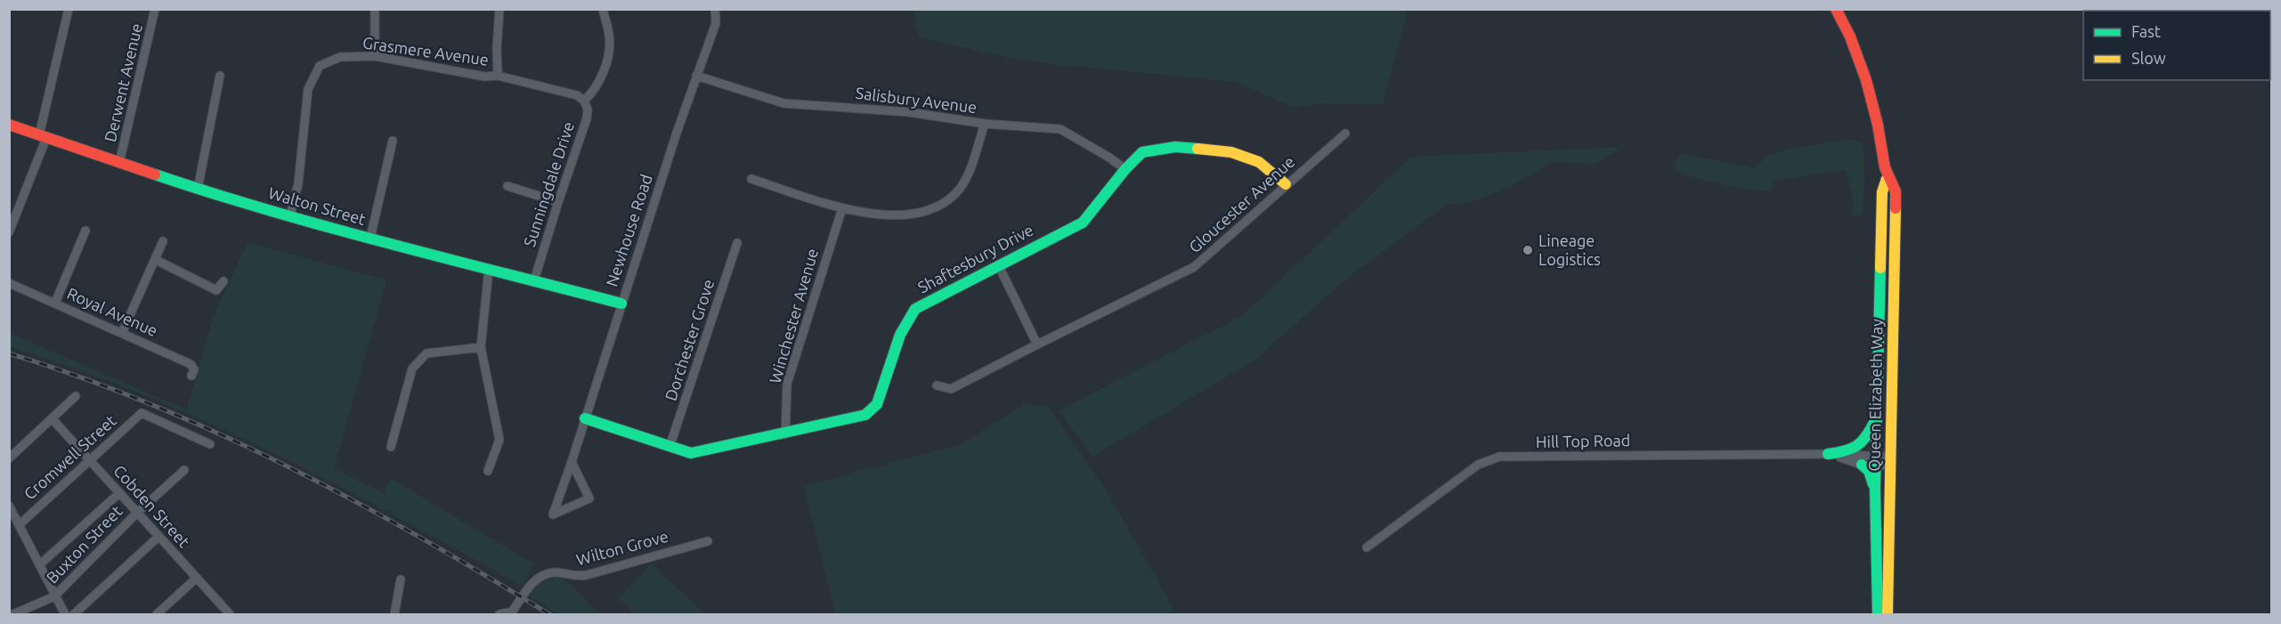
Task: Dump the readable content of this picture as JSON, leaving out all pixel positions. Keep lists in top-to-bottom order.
{
  "streets": {
    "street": [
      "Grasmere Avenue",
      "Derwent Avenue",
      "Salisbury Avenue",
      "Sunningdale Drive",
      "Gloucester Avenue",
      "Walton Street",
      "Newhouse Road",
      "Shaftesbury Drive",
      "Royal Avenue",
      "Winchester Avenue",
      "Dorchester Grove",
      "Queen Elizabeth Way",
      "Hill Top Road",
      "Cromwell Street",
      "Cobden Street",
      "Buxton Street",
      "Wilton Grove"
    ]
  },
  "crossings": [
    ["Grasmere Avenue", "Sunningdale Drive"],
    ["Grasmere Avenue", "Walton Street"],
    ["Derwent Avenue", "Walton Street"],
    ["Salisbury Avenue", "Newhouse Road"],
    ["Salisbury Avenue", "Shaftesbury Drive"],
    ["Sunningdale Drive", "Walton Street"],
    ["Gloucester Avenue", "Shaftesbury Drive"],
    ["Walton Street", "Newhouse Road"],
    ["Newhouse Road", "Shaftesbury Drive"],
    ["Shaftesbury Drive", "Winchester Avenue"],
    ["Shaftesbury Drive", "Dorchester Grove"],
    ["Queen Elizabeth Way", "Hill Top Road"],
    ["Cromwell Street", "Cobden Street"],
    ["Cobden Street", "Buxton Street"]
  ],
  "places": ["Lineage Logistics"],
  "legend": ["Fast", "Slow"]
}
